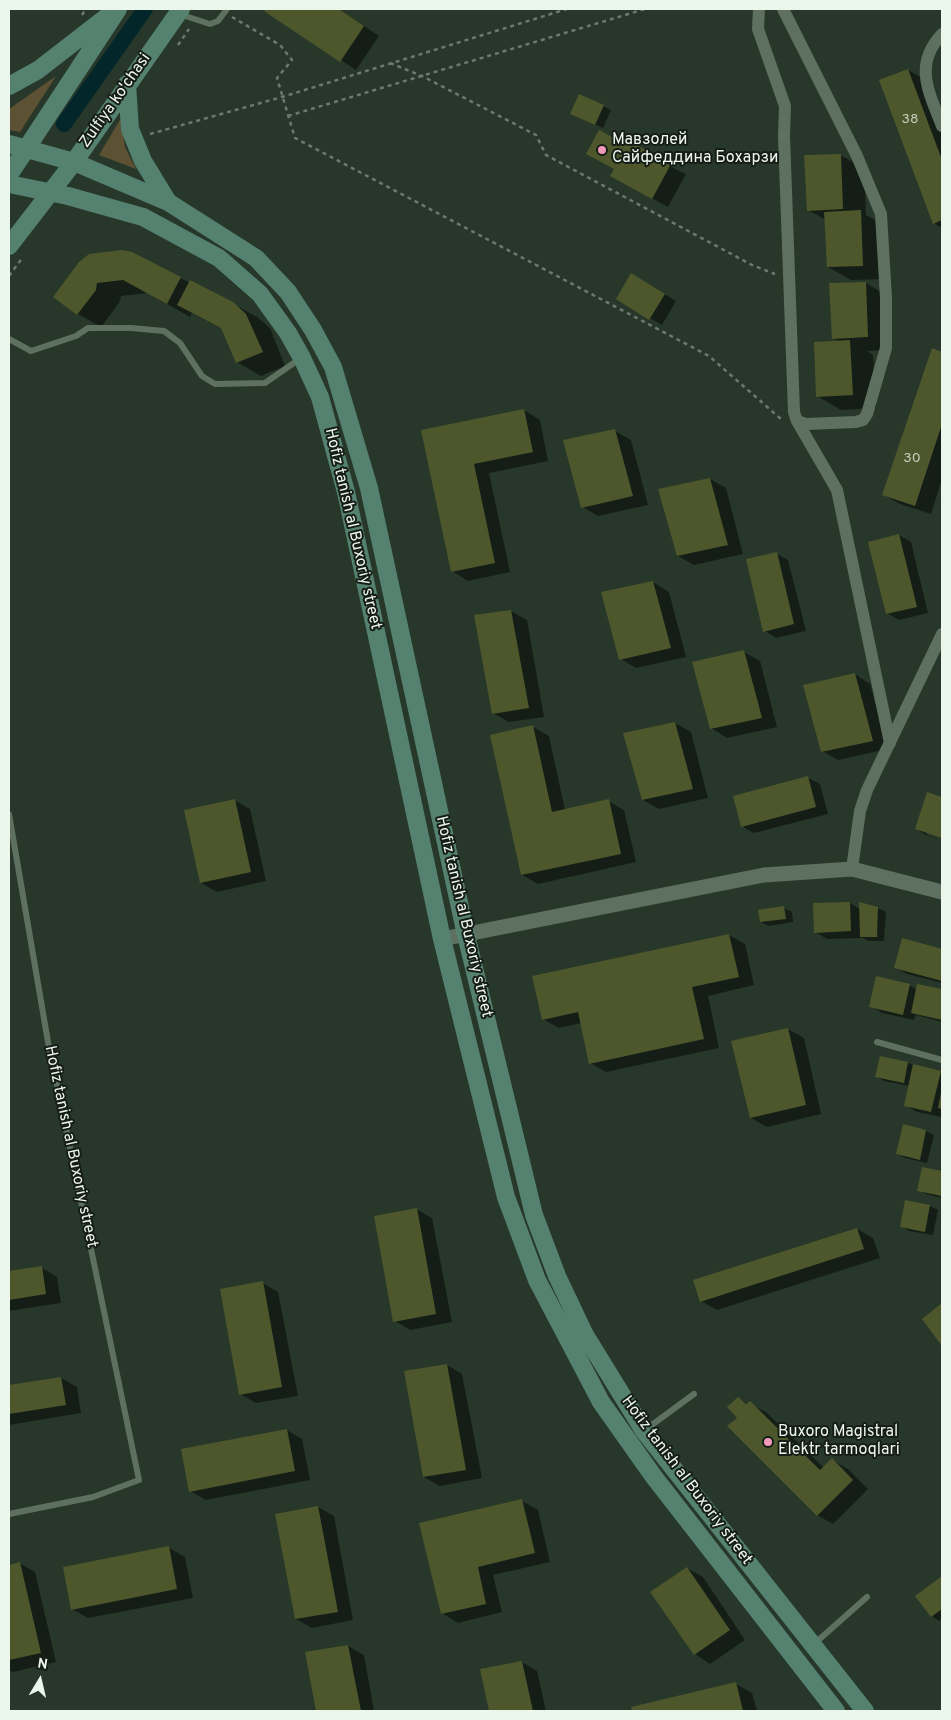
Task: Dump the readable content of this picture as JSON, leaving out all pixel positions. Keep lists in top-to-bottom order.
{
  "streets": {
    "main road": ["Zulfiya ko'chasi", "Hofiz tanish al Buxoriy street"]
  },
  "crossings": [
    ["Zulfiya ko'chasi", "Hofiz tanish al Buxoriy street"]
  ],
  "places": ["Мавзолей Сайфеддина Бохарзи", "Buxoro Magistral Elektr tarmoqlari"],
  "house_numbers": ["38", "30"],
  "north": "top"
}
